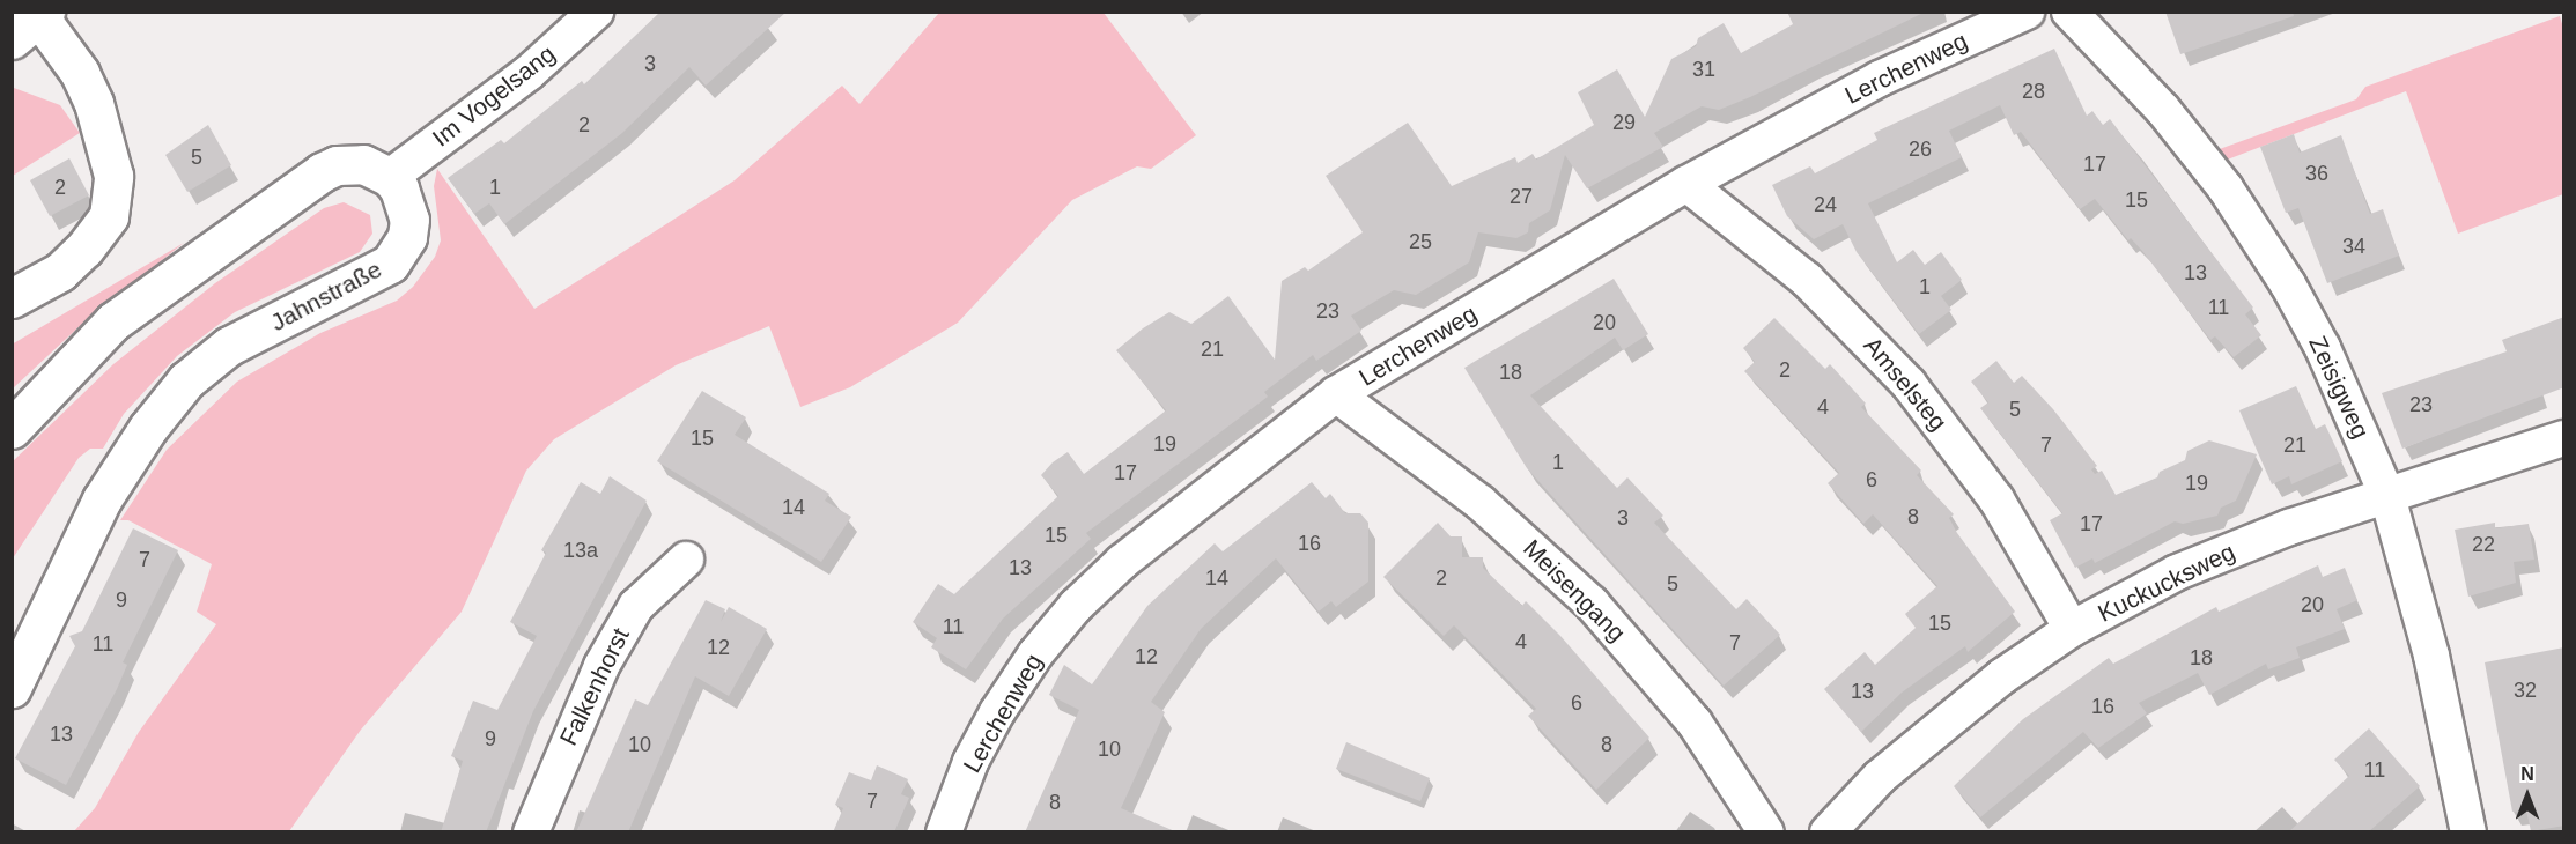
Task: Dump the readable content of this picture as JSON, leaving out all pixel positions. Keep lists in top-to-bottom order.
{
  "streets": {
    "street": [
      "Lerchenweg",
      "Im Vogelsang",
      "Jahnstraße",
      "Amselsteg",
      "Zeisigweg",
      "Kuckucksweg",
      "Meisengang",
      "Falkenhorst"
    ]
  },
  "crossings": [
    ["Lerchenweg", "Amselsteg"],
    ["Lerchenweg", "Meisengang"],
    ["Im Vogelsang", "Jahnstraße"],
    ["Amselsteg", "Kuckucksweg"],
    ["Zeisigweg", "Kuckucksweg"]
  ],
  "house_numbers": [
    "3",
    "31",
    "28",
    "29",
    "2",
    "26",
    "5",
    "17",
    "36",
    "2",
    "1",
    "27",
    "15",
    "24",
    "25",
    "34",
    "13",
    "1",
    "11",
    "23",
    "20",
    "21",
    "2",
    "18",
    "23",
    "4",
    "5",
    "15",
    "19",
    "7",
    "21",
    "1",
    "17",
    "6",
    "19",
    "14",
    "8",
    "3",
    "17",
    "15",
    "16",
    "22",
    "13a",
    "7",
    "13",
    "14",
    "2",
    "5",
    "9",
    "20",
    "15",
    "11",
    "4",
    "7",
    "11",
    "12",
    "12",
    "18",
    "32",
    "13",
    "6",
    "16",
    "13",
    "9",
    "10",
    "8",
    "10",
    "11",
    "7",
    "8"
  ],
  "north": "top"
}
